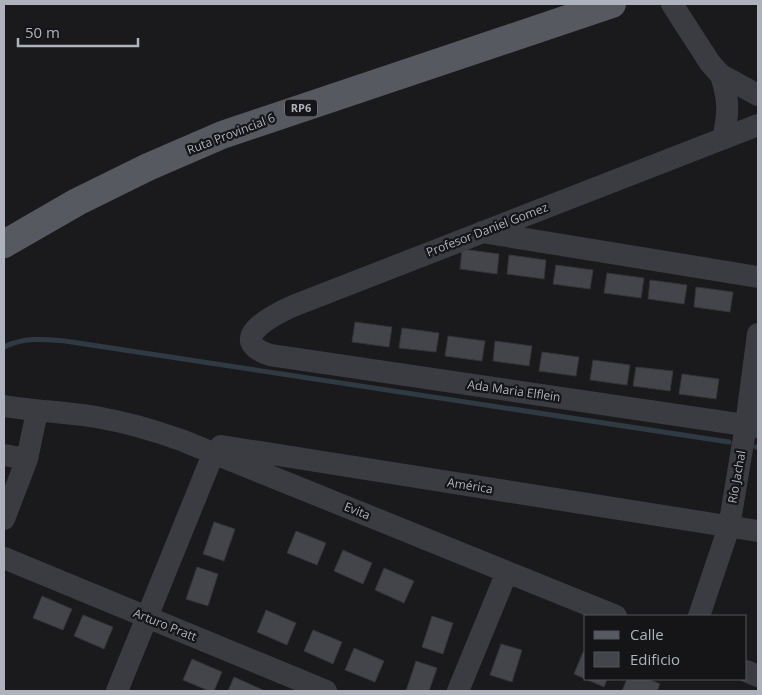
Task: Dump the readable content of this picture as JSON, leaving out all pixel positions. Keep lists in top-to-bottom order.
{
  "streets": {
    "main road": ["RP6", "Ruta Provincial 6"],
    "street": [
      "Profesor Daniel Gomez",
      "Ada Maria Elflein",
      "Río Jachal",
      "América",
      "Evita",
      "Arturo Pratt"
    ]
  },
  "crossings": [
    ["Profesor Daniel Gomez", "Ada Maria Elflein"],
    ["Ada Maria Elflein", "Río Jachal"],
    ["Río Jachal", "América"],
    ["América", "Evita"]
  ],
  "legend": ["Calle", "Edificio"],
  "scale_bar": "50 m"
}
